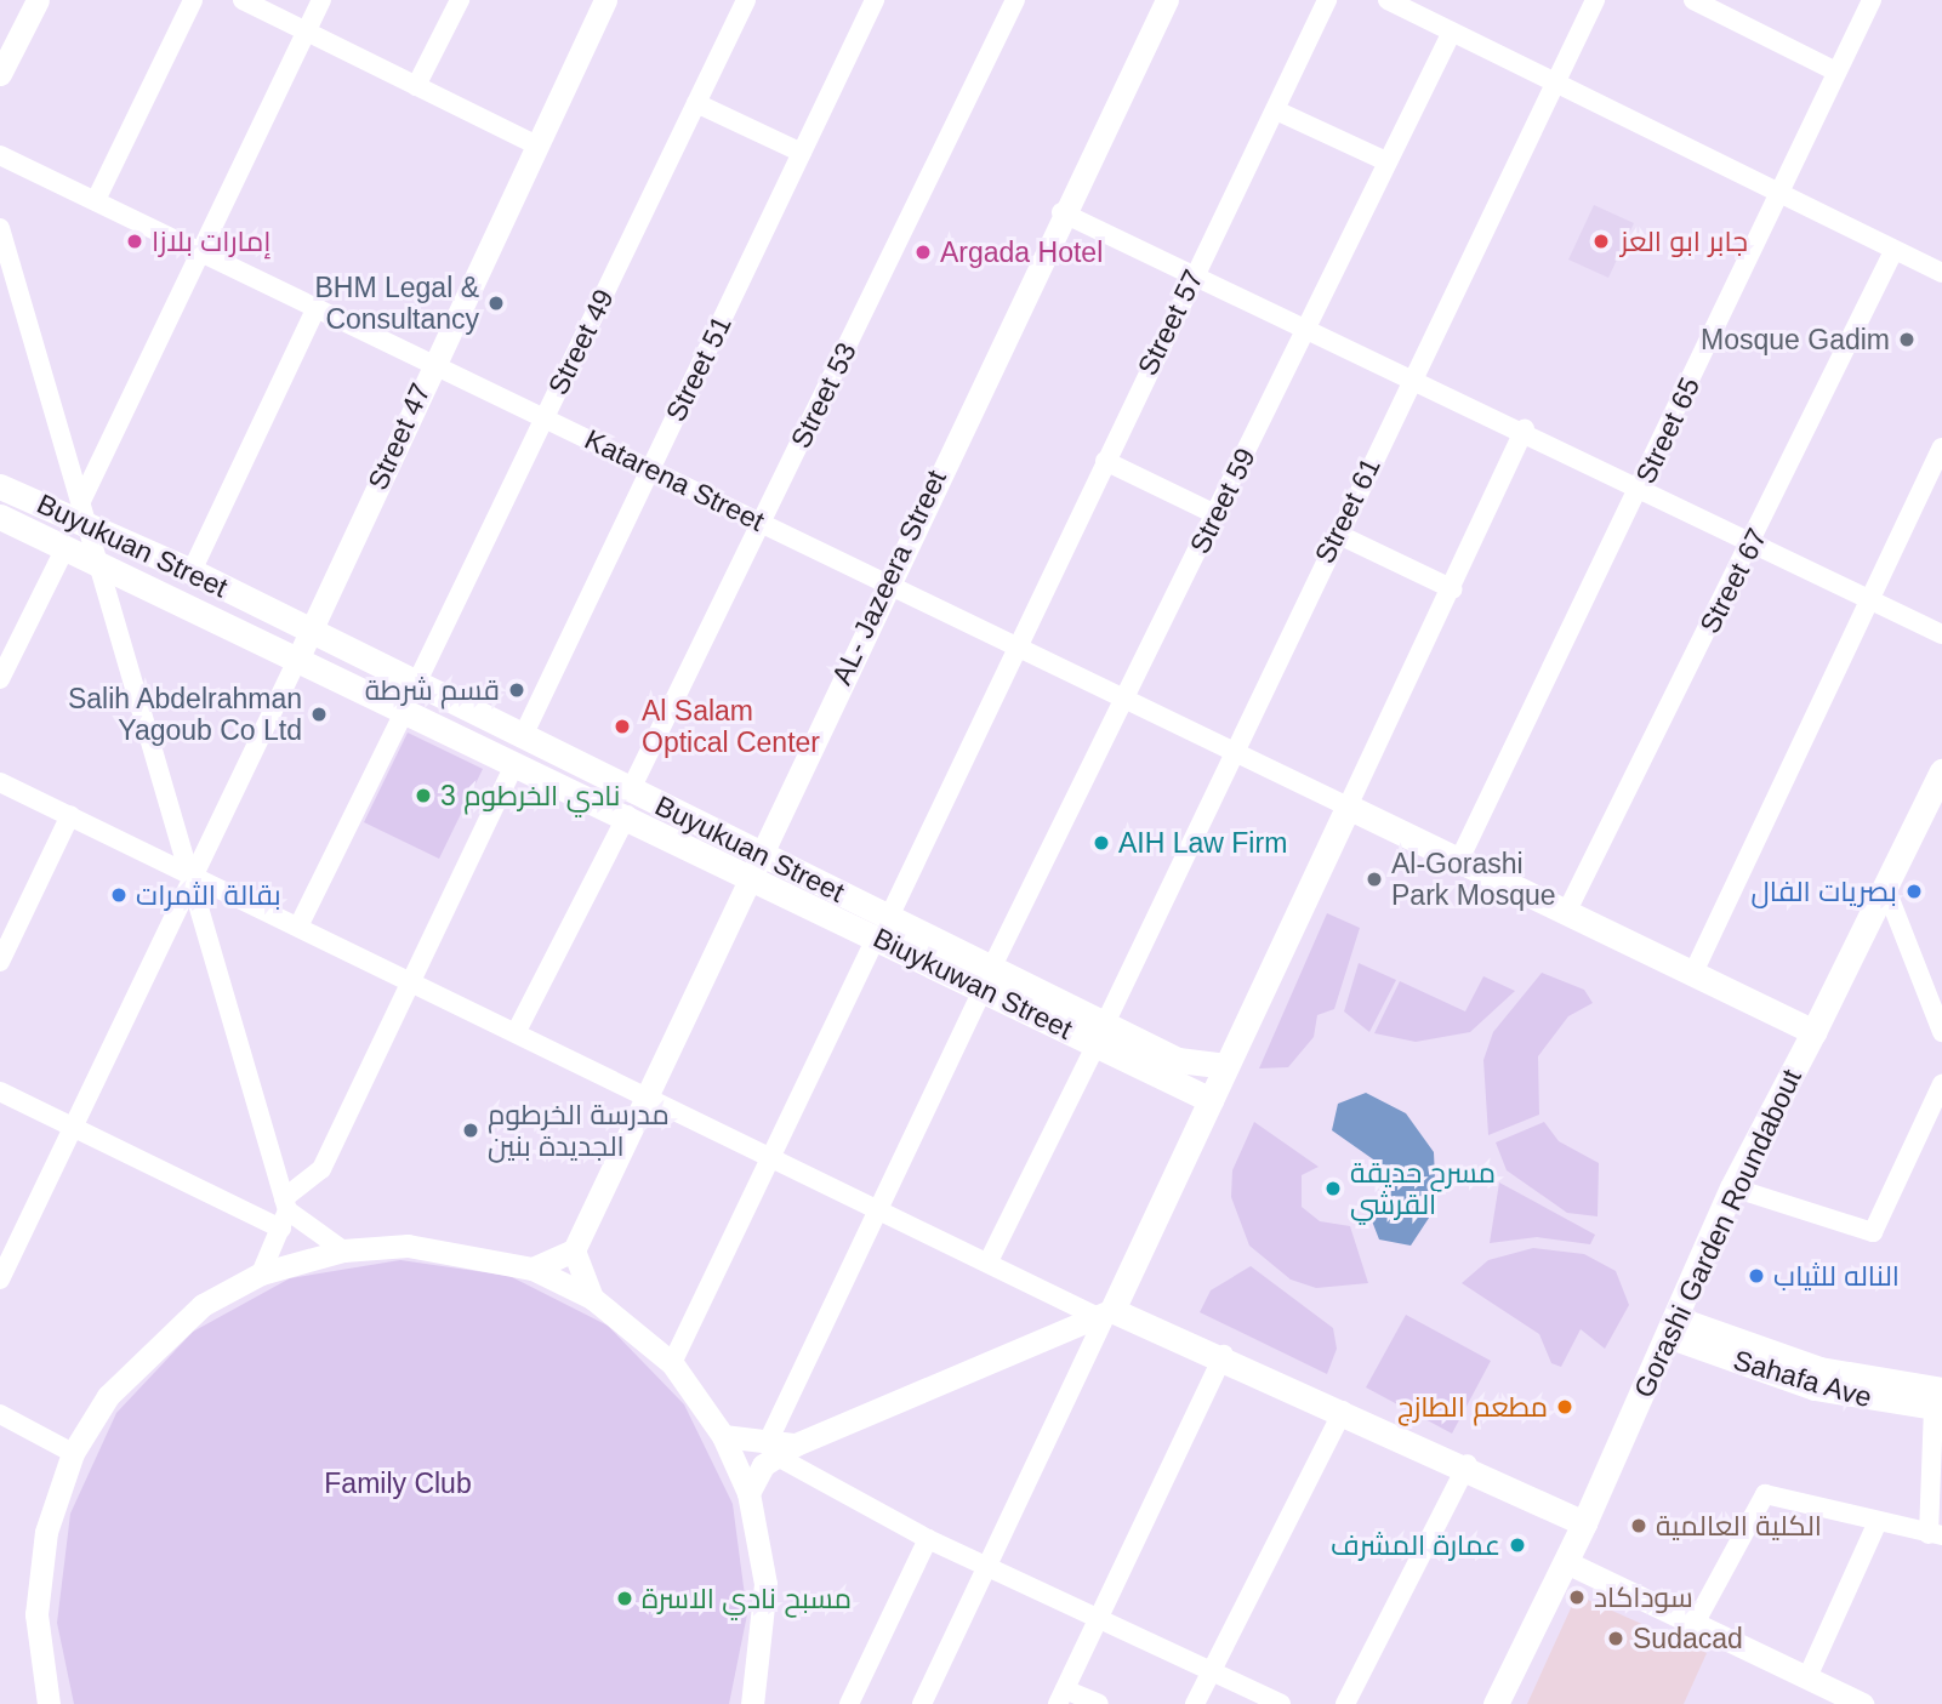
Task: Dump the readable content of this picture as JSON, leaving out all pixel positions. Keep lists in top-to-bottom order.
{
  "streets": {
    "main road": [
      "Buyukuan Street",
      "Biuykuwan Street",
      "Gorashi Garden Roundabout",
      "Sahafa Ave"
    ],
    "street": [
      "Street 57",
      "Street 49",
      "Street 51",
      "Street 53",
      "Street 65",
      "Street 47",
      "Katarena Street",
      "Street 59",
      "Street 61",
      "AL- Jazeera Street",
      "Street 67"
    ]
  },
  "crossings": [
    ["Street 57", "Katarena Street"],
    ["Street 57", "Buyukuan Street"],
    ["Street 57", "Biuykuwan Street"],
    ["Street 49", "Katarena Street"],
    ["Street 49", "Buyukuan Street"],
    ["Street 49", "Biuykuwan Street"],
    ["Street 51", "Katarena Street"],
    ["Street 51", "Buyukuan Street"],
    ["Street 53", "Katarena Street"],
    ["Street 53", "Buyukuan Street"],
    ["Street 47", "Katarena Street"],
    ["Street 47", "Buyukuan Street"],
    ["Street 47", "Biuykuwan Street"],
    ["Katarena Street", "Street 59"],
    ["Katarena Street", "Street 61"],
    ["Katarena Street", "AL- Jazeera Street"],
    ["Street 59", "Buyukuan Street"],
    ["Street 61", "Buyukuan Street"],
    ["Street 61", "Biuykuwan Street"],
    ["Buyukuan Street", "AL- Jazeera Street"],
    ["Buyukuan Street", "Biuykuwan Street"],
    ["AL- Jazeera Street", "Biuykuwan Street"],
    ["Gorashi Garden Roundabout", "Sahafa Ave"]
  ],
  "parks": ["Family Club"],
  "places": [
    "إمارات بلازا",
    "جابر ابو العز",
    "Argada Hotel",
    "BHM Legal & Consultancy",
    "Mosque Gadim",
    "قسم شرطة",
    "Salih Abdelrahman Yagoub Co Ltd",
    "Al Salam Optical Center",
    "نادي الخرطوم 3",
    "AIH Law Firm",
    "Al-Gorashi Park Mosque",
    "بصريات الفال",
    "بقالة الثمرات",
    "مدرسة الخرطوم الجديدة بنين",
    "مسرح حديقة القرشي",
    "الناله للثياب",
    "مطعم الطازج",
    "الكلية العالمية",
    "عمارة المشرف",
    "سوداكاد",
    "مسبح نادي الاسرة",
    "Sudacad"
  ]
}
